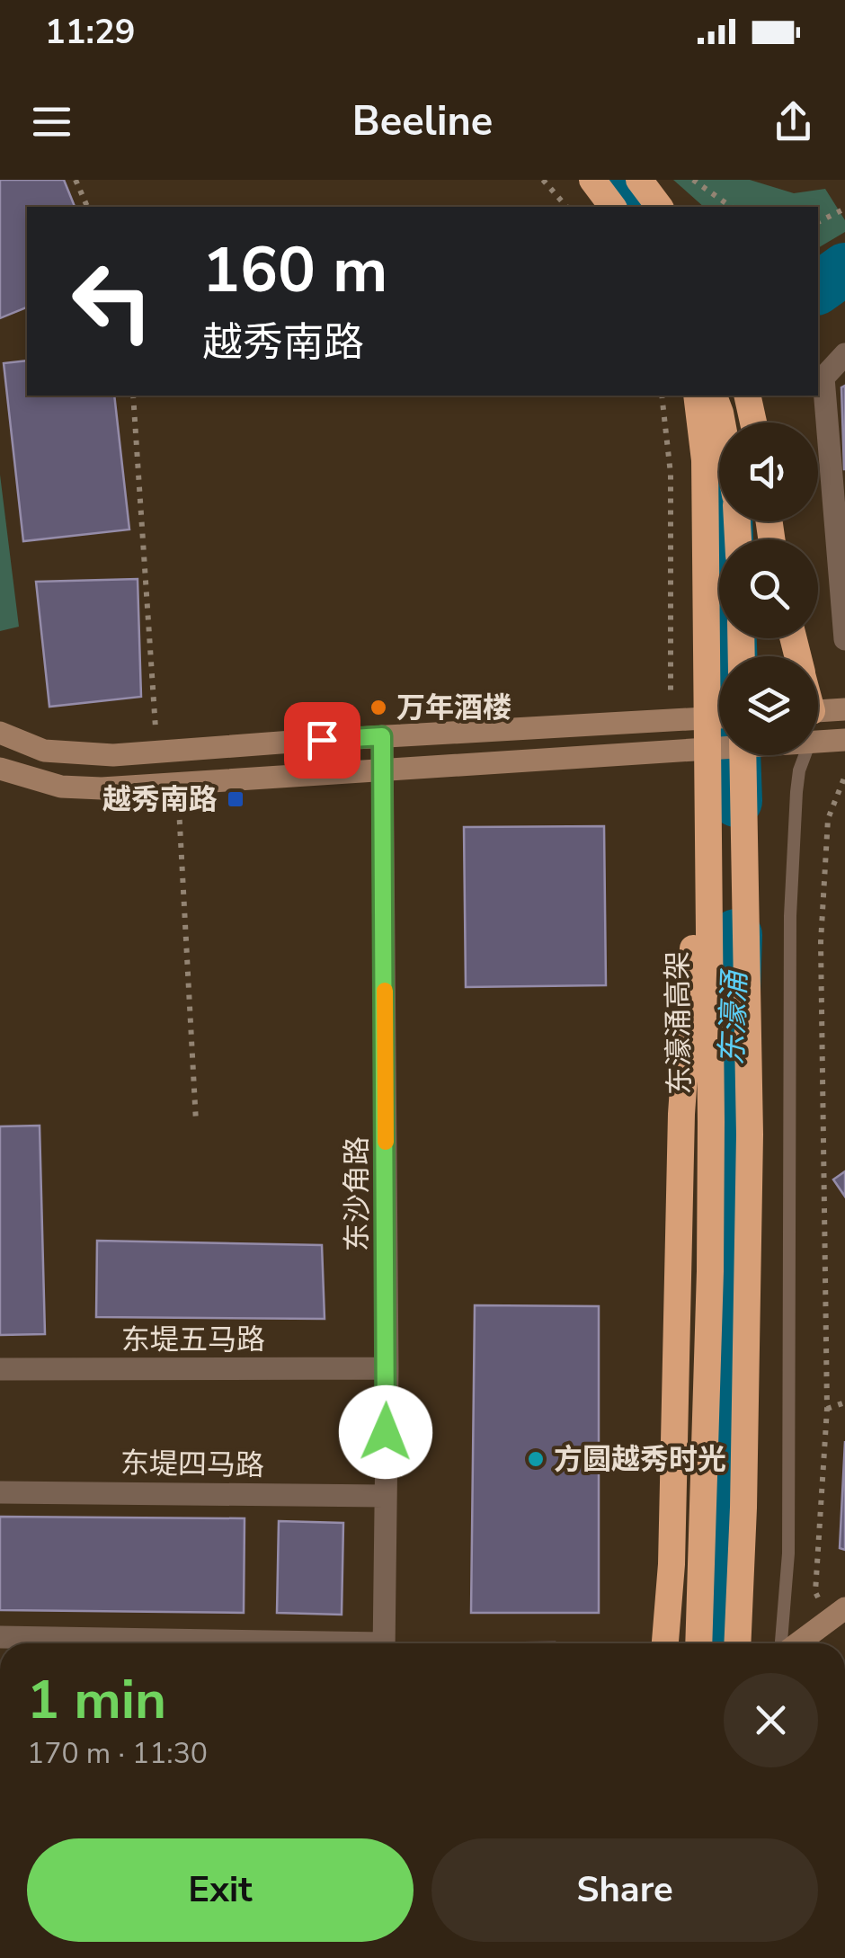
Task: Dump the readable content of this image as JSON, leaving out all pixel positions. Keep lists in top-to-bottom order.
{
  "streets": {
    "highway": ["东濠涌高架"],
    "street": ["东沙角路", "东堤五马路", "东堤四马路"]
  },
  "crossings": [
    ["东沙角路", "东堤五马路"],
    ["东沙角路", "东堤四马路"]
  ],
  "water": ["东濠涌"],
  "places": {
    "other": ["万年酒楼", "方圆越秀时光"],
    "transit": ["越秀南路"]
  },
  "page": {
    "status": "11:29",
    "header": "Beeline",
    "turn": ["160 m", "越秀南路"],
    "heading": ["1 min", "170 m · 11:30"],
    "buttons": ["Exit", "Share"]
  }
}
